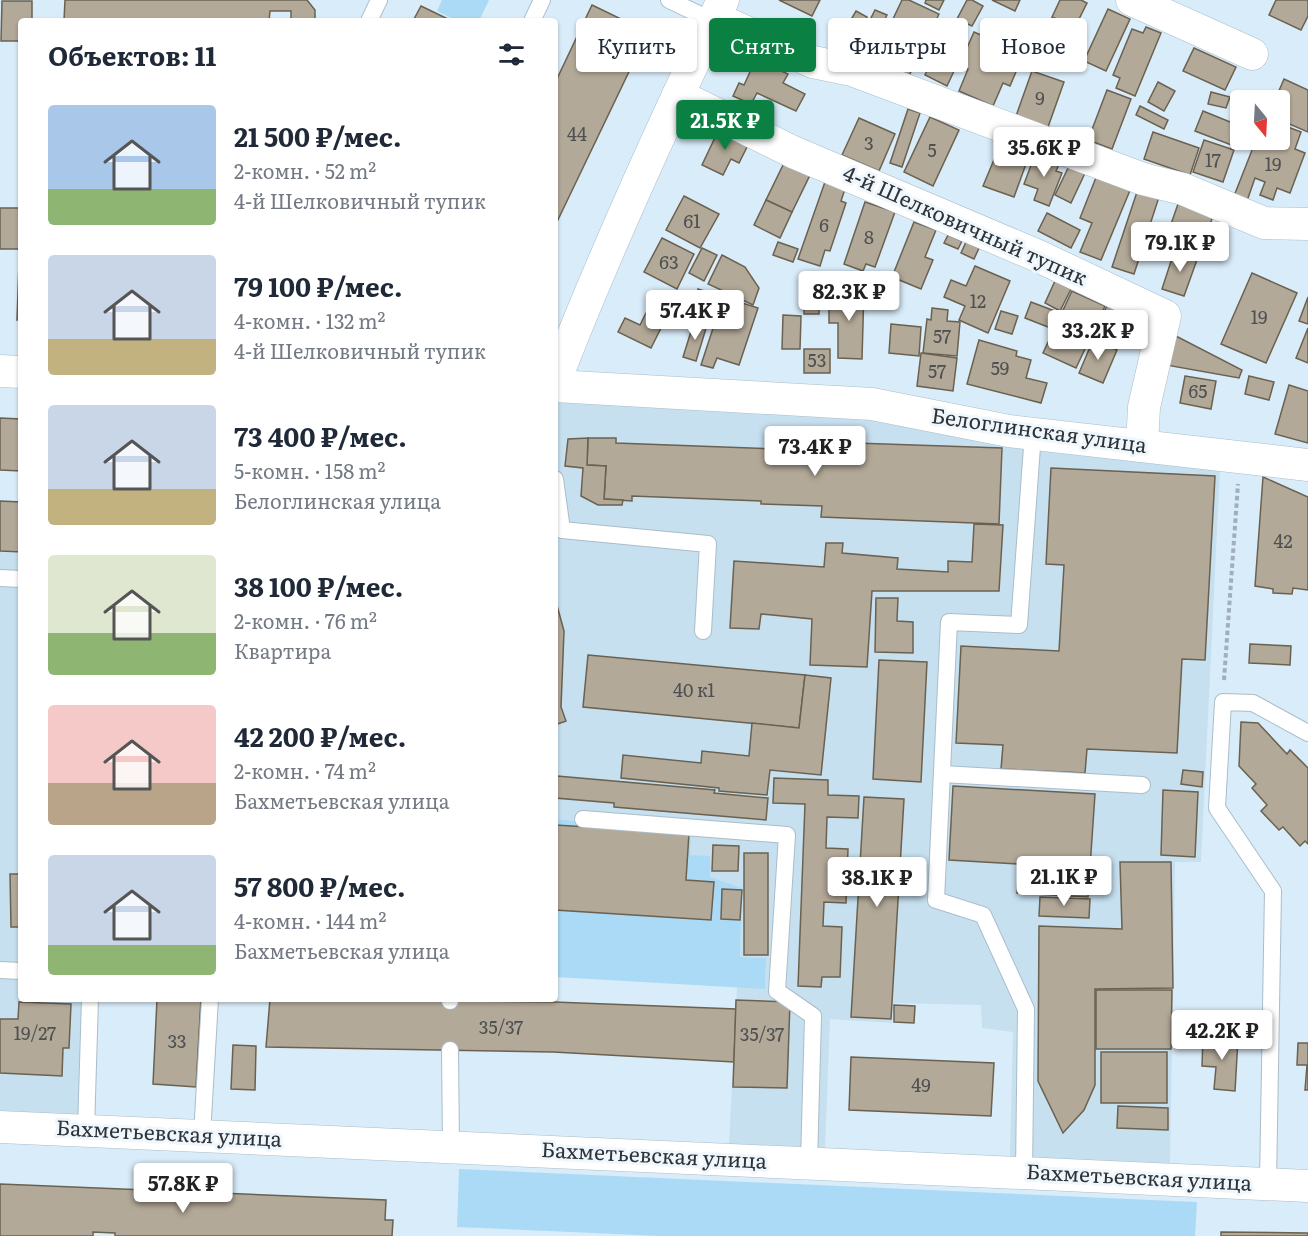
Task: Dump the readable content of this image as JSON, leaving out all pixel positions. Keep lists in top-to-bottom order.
{
  "streets": {
    "street": ["4-й Шелковичный тупик", "Белоглинская улица", "Бахметьевская улица"]
  },
  "crossings": [
    ["4-й Шелковичный тупик", "Белоглинская улица"]
  ],
  "house_numbers": [
    "9",
    "44",
    "3",
    "5",
    "17",
    "19",
    "61",
    "6",
    "8",
    "63",
    "12",
    "19",
    "57",
    "53",
    "59",
    "57",
    "65",
    "42",
    "40 к1",
    "35/37",
    "19/27",
    "35/37",
    "33",
    "49"
  ],
  "north": "bottom",
  "page": {
    "chip": [
      "Купить",
      "Снять",
      "Фильтры",
      "Новое"
    ],
    "heading": "Объектов: 11",
    "list": [
      {
        "name": "21 500 ₽/мес.",
        "note": "2-комн. · 52 m² · 4-й Шелковичный тупик"
      },
      {
        "name": "79 100 ₽/мес.",
        "note": "4-комн. · 132 m² · 4-й Шелковичный тупик"
      },
      {
        "name": "73 400 ₽/мес.",
        "note": "5-комн. · 158 m² · Белоглинская улица"
      },
      {
        "name": "38 100 ₽/мес.",
        "note": "2-комн. · 76 m² · Квартира"
      },
      {
        "name": "42 200 ₽/мес.",
        "note": "2-комн. · 74 m² · Бахметьевская улица"
      },
      {
        "name": "57 800 ₽/мес.",
        "note": "4-комн. · 144 m² · Бахметьевская улица"
      }
    ],
    "price": [
      "21.5K ₽",
      "35.6K ₽",
      "79.1K ₽",
      "82.3K ₽",
      "57.4K ₽",
      "33.2K ₽",
      "73.4K ₽",
      "21.1K ₽",
      "38.1K ₽",
      "42.2K ₽",
      "57.8K ₽"
    ]
  }
}
